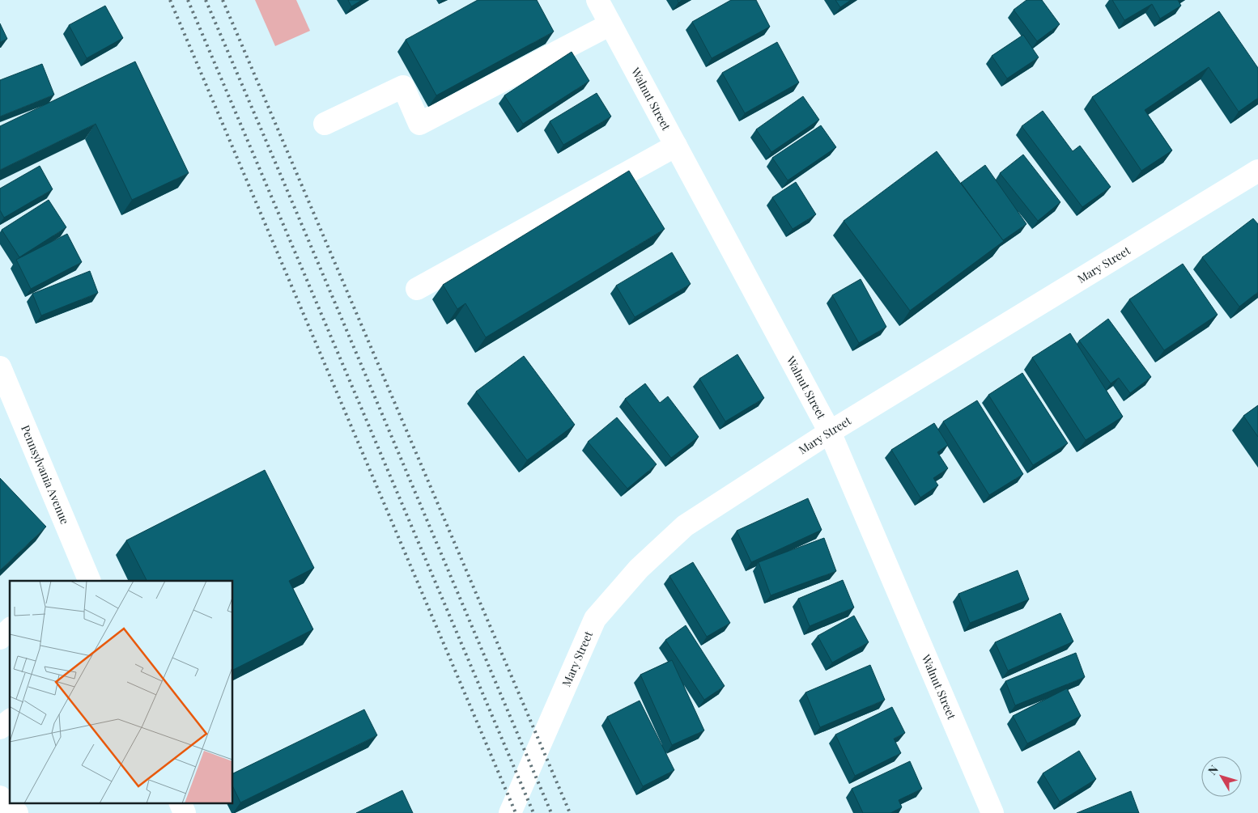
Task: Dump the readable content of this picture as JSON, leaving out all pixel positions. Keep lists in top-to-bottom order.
{
  "streets": {
    "street": ["Walnut Street", "Mary Street", "Pennsylvania Avenue"]
  },
  "crossings": [
    ["Walnut Street", "Mary Street"]
  ],
  "north": "top left"
}
